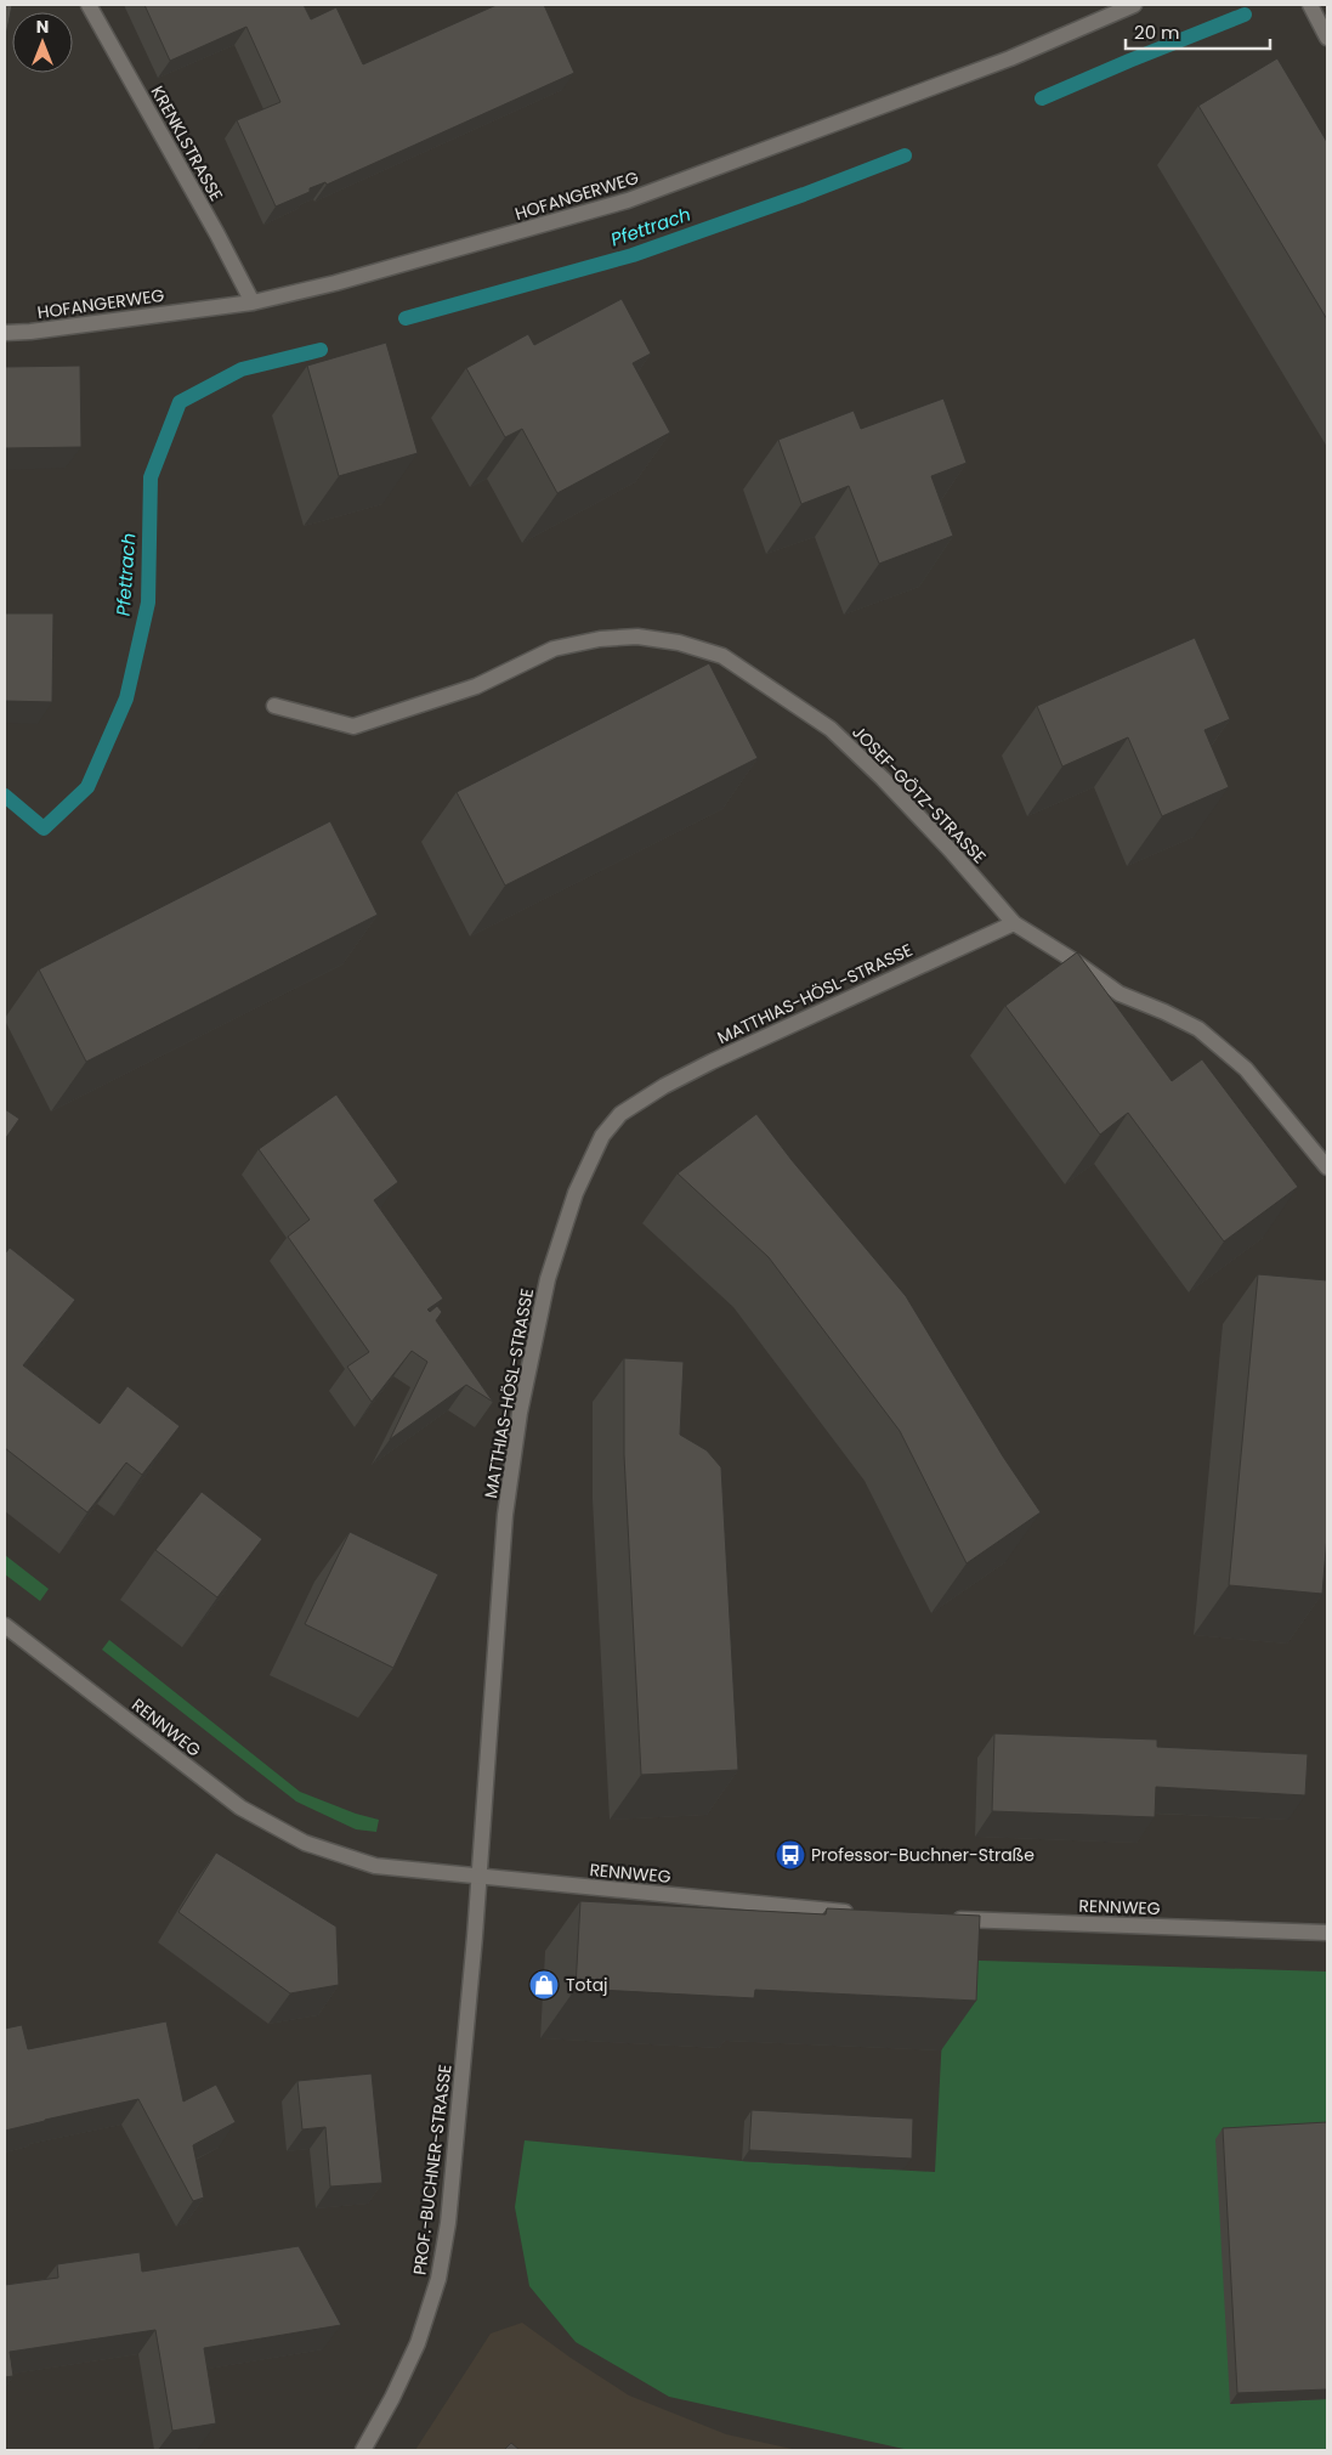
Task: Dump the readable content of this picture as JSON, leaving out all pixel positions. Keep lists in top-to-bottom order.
{
  "streets": {
    "street": [
      "KRENKLSTRASSE",
      "HOFANGERWEG",
      "JOSEF-GÖTZ-STRASSE",
      "MATTHIAS-HÖSL-STRASSE",
      "RENNWEG",
      "PROF.-BUCHNER-STRASSE"
    ]
  },
  "crossings": [
    ["KRENKLSTRASSE", "HOFANGERWEG"],
    ["JOSEF-GÖTZ-STRASSE", "MATTHIAS-HÖSL-STRASSE"],
    ["MATTHIAS-HÖSL-STRASSE", "RENNWEG"],
    ["MATTHIAS-HÖSL-STRASSE", "PROF.-BUCHNER-STRASSE"],
    ["RENNWEG", "PROF.-BUCHNER-STRASSE"]
  ],
  "water": ["Pfettrach"],
  "places": {
    "bus stop": ["Professor-Buchner-Straße"],
    "shop": ["Totaj"]
  },
  "scale_bar": "20 m",
  "north": "top"
}
